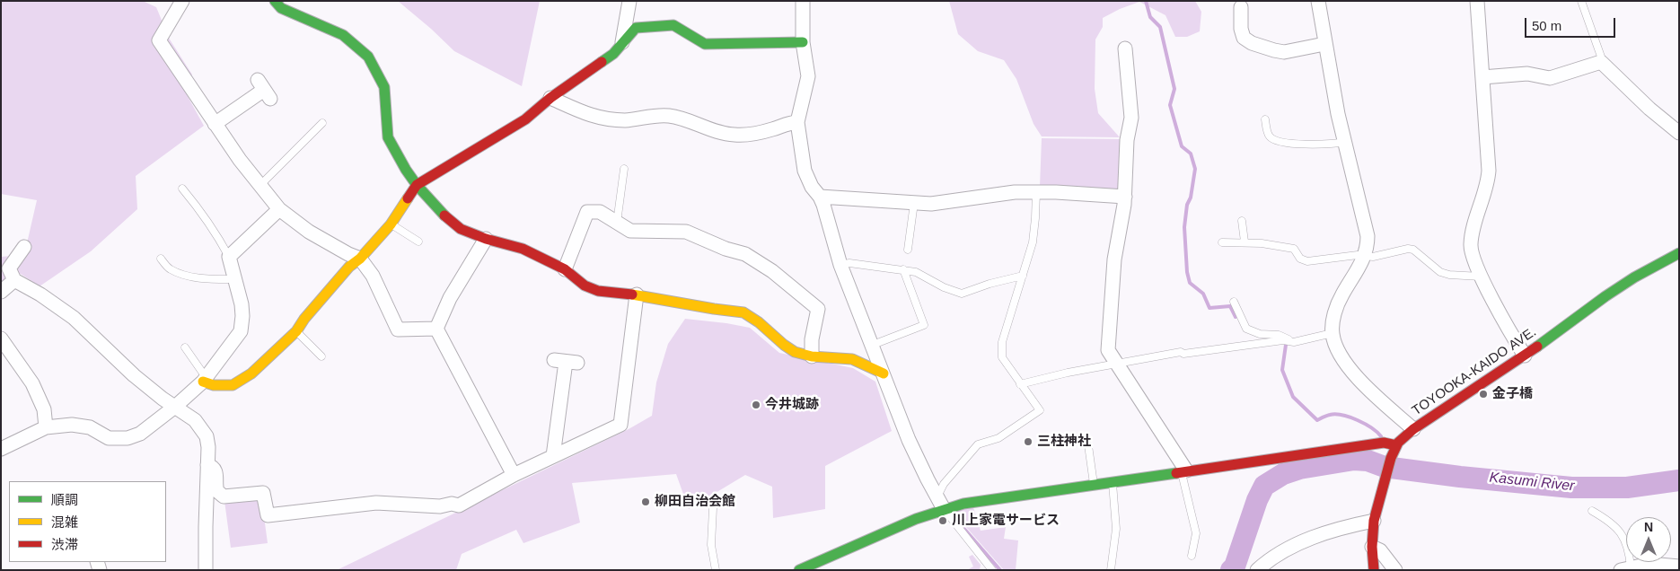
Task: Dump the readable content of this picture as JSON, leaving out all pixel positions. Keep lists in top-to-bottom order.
{
  "streets": {
    "street": ["TOYOOKA-KAIDO AVE."]
  },
  "water": ["Kasumi River"],
  "places": [
    "金子橋",
    "今井城跡",
    "三柱神社",
    "柳田自治会館",
    "川上家電サービス"
  ],
  "legend": ["順調", "混雑", "渋滞"],
  "scale_bar": "50 m",
  "north": "top"
}
